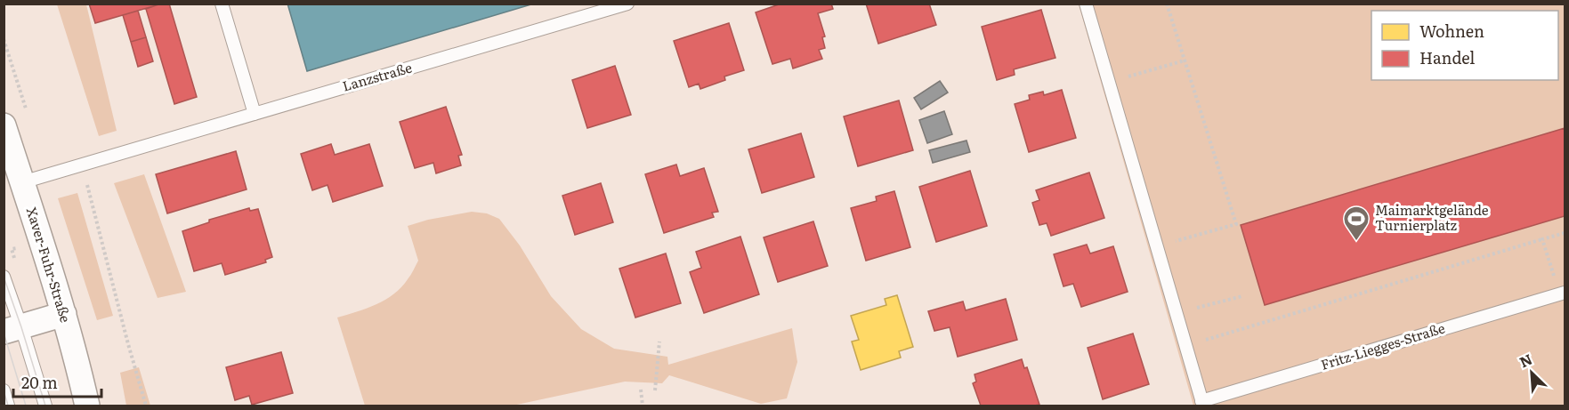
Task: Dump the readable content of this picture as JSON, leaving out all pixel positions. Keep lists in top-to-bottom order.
{
  "streets": {
    "street": ["Xaver-Fuhr-Straße"],
    "lane": ["Lanzstraße", "Fritz-Liegges-Straße"]
  },
  "crossings": [
    ["Lanzstraße", "Xaver-Fuhr-Straße"]
  ],
  "places": {
    "sports": ["Maimarktgelände Turnierplatz"]
  },
  "legend": ["Wohnen", "Handel"],
  "scale_bar": "20 m",
  "north": "top left"
}
